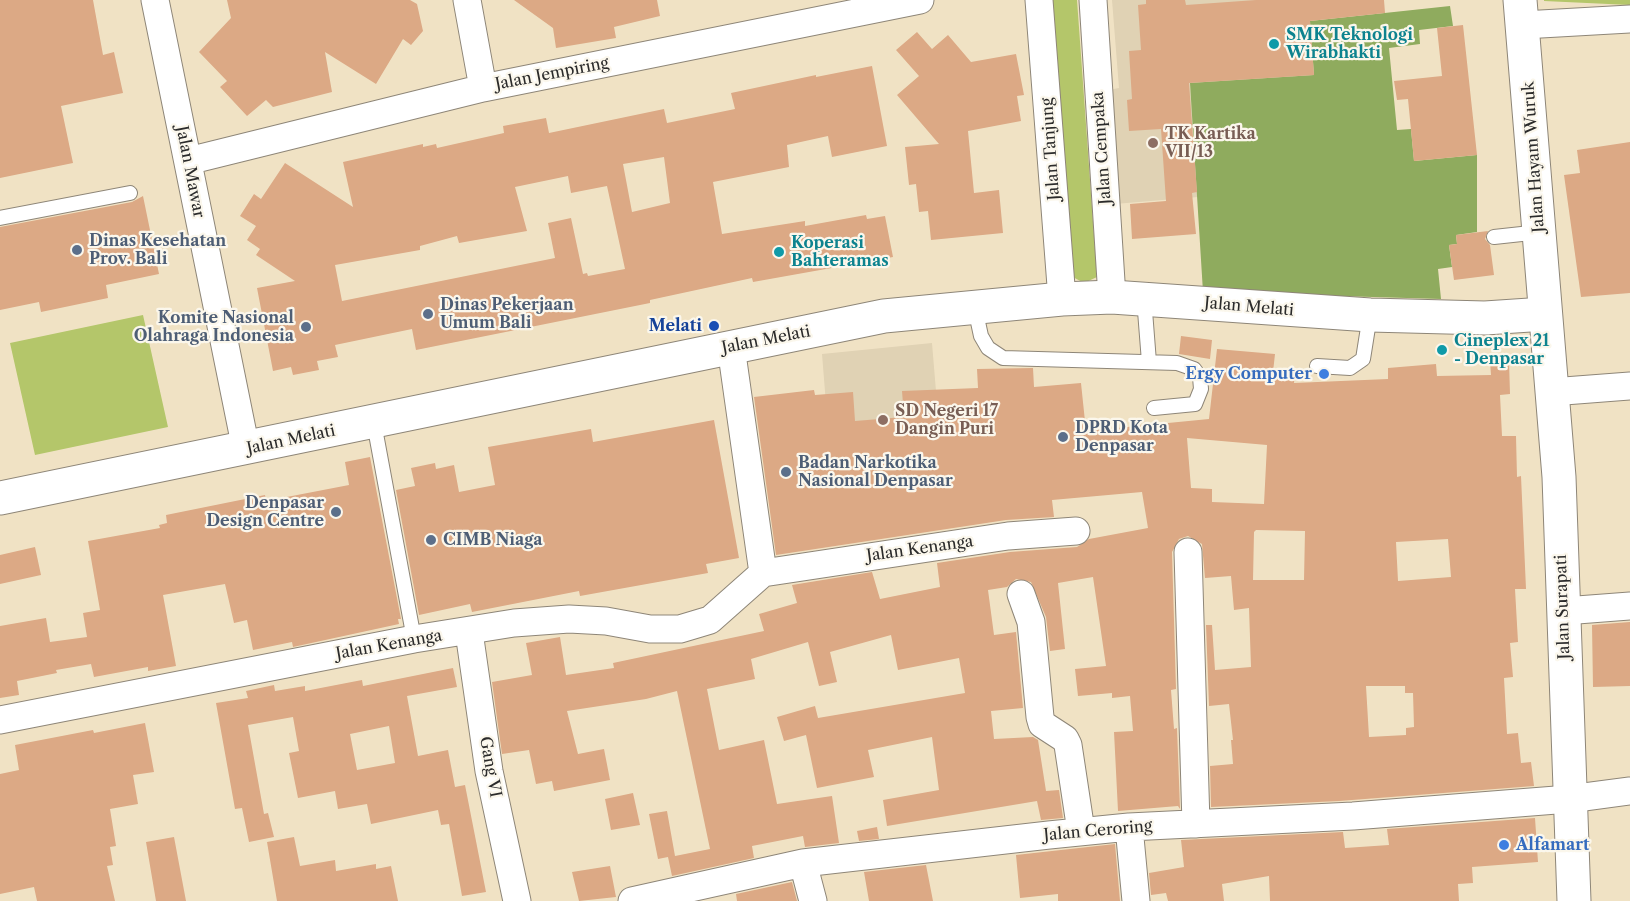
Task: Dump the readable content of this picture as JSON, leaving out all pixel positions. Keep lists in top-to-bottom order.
{
  "streets": {
    "street": [
      "Jalan Jempiring",
      "Jalan Cempaka",
      "Jalan Tanjung",
      "Jalan Hayam Wuruk",
      "Jalan Mawar",
      "Jalan Melati",
      "Jalan Kenanga",
      "Jalan Surapati",
      "Gang VI",
      "Jalan Ceroring"
    ]
  },
  "crossings": [
    ["Jalan Jempiring", "Jalan Mawar"],
    ["Jalan Cempaka", "Jalan Melati"],
    ["Jalan Tanjung", "Jalan Melati"],
    ["Jalan Hayam Wuruk", "Jalan Melati"],
    ["Jalan Hayam Wuruk", "Jalan Surapati"],
    ["Jalan Mawar", "Jalan Melati"],
    ["Jalan Melati", "Jalan Surapati"],
    ["Jalan Kenanga", "Gang VI"],
    ["Jalan Surapati", "Jalan Ceroring"]
  ],
  "places": [
    "SMK Teknologi Wirabhakti",
    "TK Kartika VII/13",
    "Dinas Kesehatan Prov. Bali",
    "Koperasi Bahteramas",
    "Dinas Pekerjaan Umum Bali",
    "Melati",
    "Komite Nasional Olahraga Indonesia",
    "Cineplex 21 - Denpasar",
    "Ergy Computer",
    "SD Negeri 17 Dangin Puri",
    "DPRD Kota Denpasar",
    "Badan Narkotika Nasional Denpasar",
    "Denpasar Design Centre",
    "CIMB Niaga",
    "Alfamart"
  ]
}
